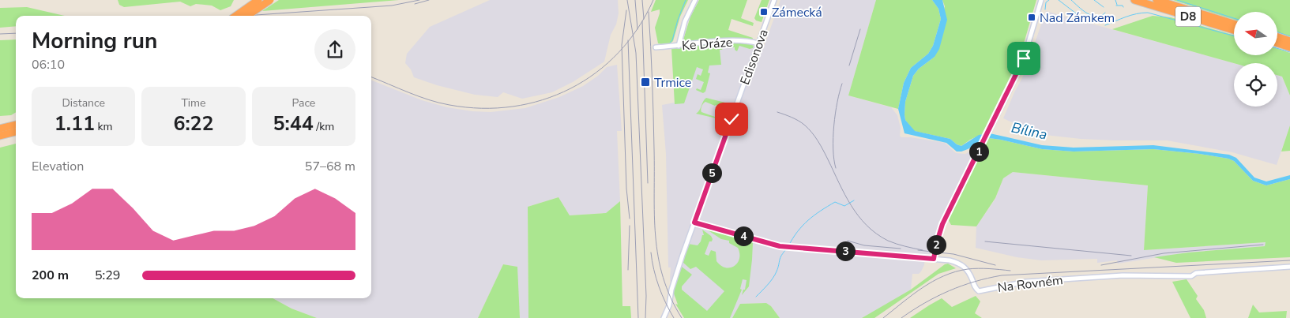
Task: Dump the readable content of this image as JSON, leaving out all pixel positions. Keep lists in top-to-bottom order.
{
  "streets": {
    "highway": ["D8"],
    "street": ["Ke Dráze", "Edisonova", "Na Rovném"]
  },
  "crossings": [
    ["Ke Dráze", "Edisonova"],
    ["Edisonova", "Na Rovném"]
  ],
  "water": ["Bílina"],
  "places": {
    "transit": ["Zámecká", "Nad Zámkem", "Trmice"]
  },
  "north": "left",
  "page": {
    "heading": ["Morning run", "06:10"],
    "stats": [
      ["Distance", "1.11 km"],
      ["Time", "6:22"],
      ["Pace", "5:44 /km"]
    ],
    "pins": [
      "1",
      "5",
      "4",
      "2",
      "3"
    ],
    "chart": ["Elevation", "57–68 m"],
    "list": [
      {
        "name": "200 m",
        "note": "5:29"
      }
    ]
  }
}
